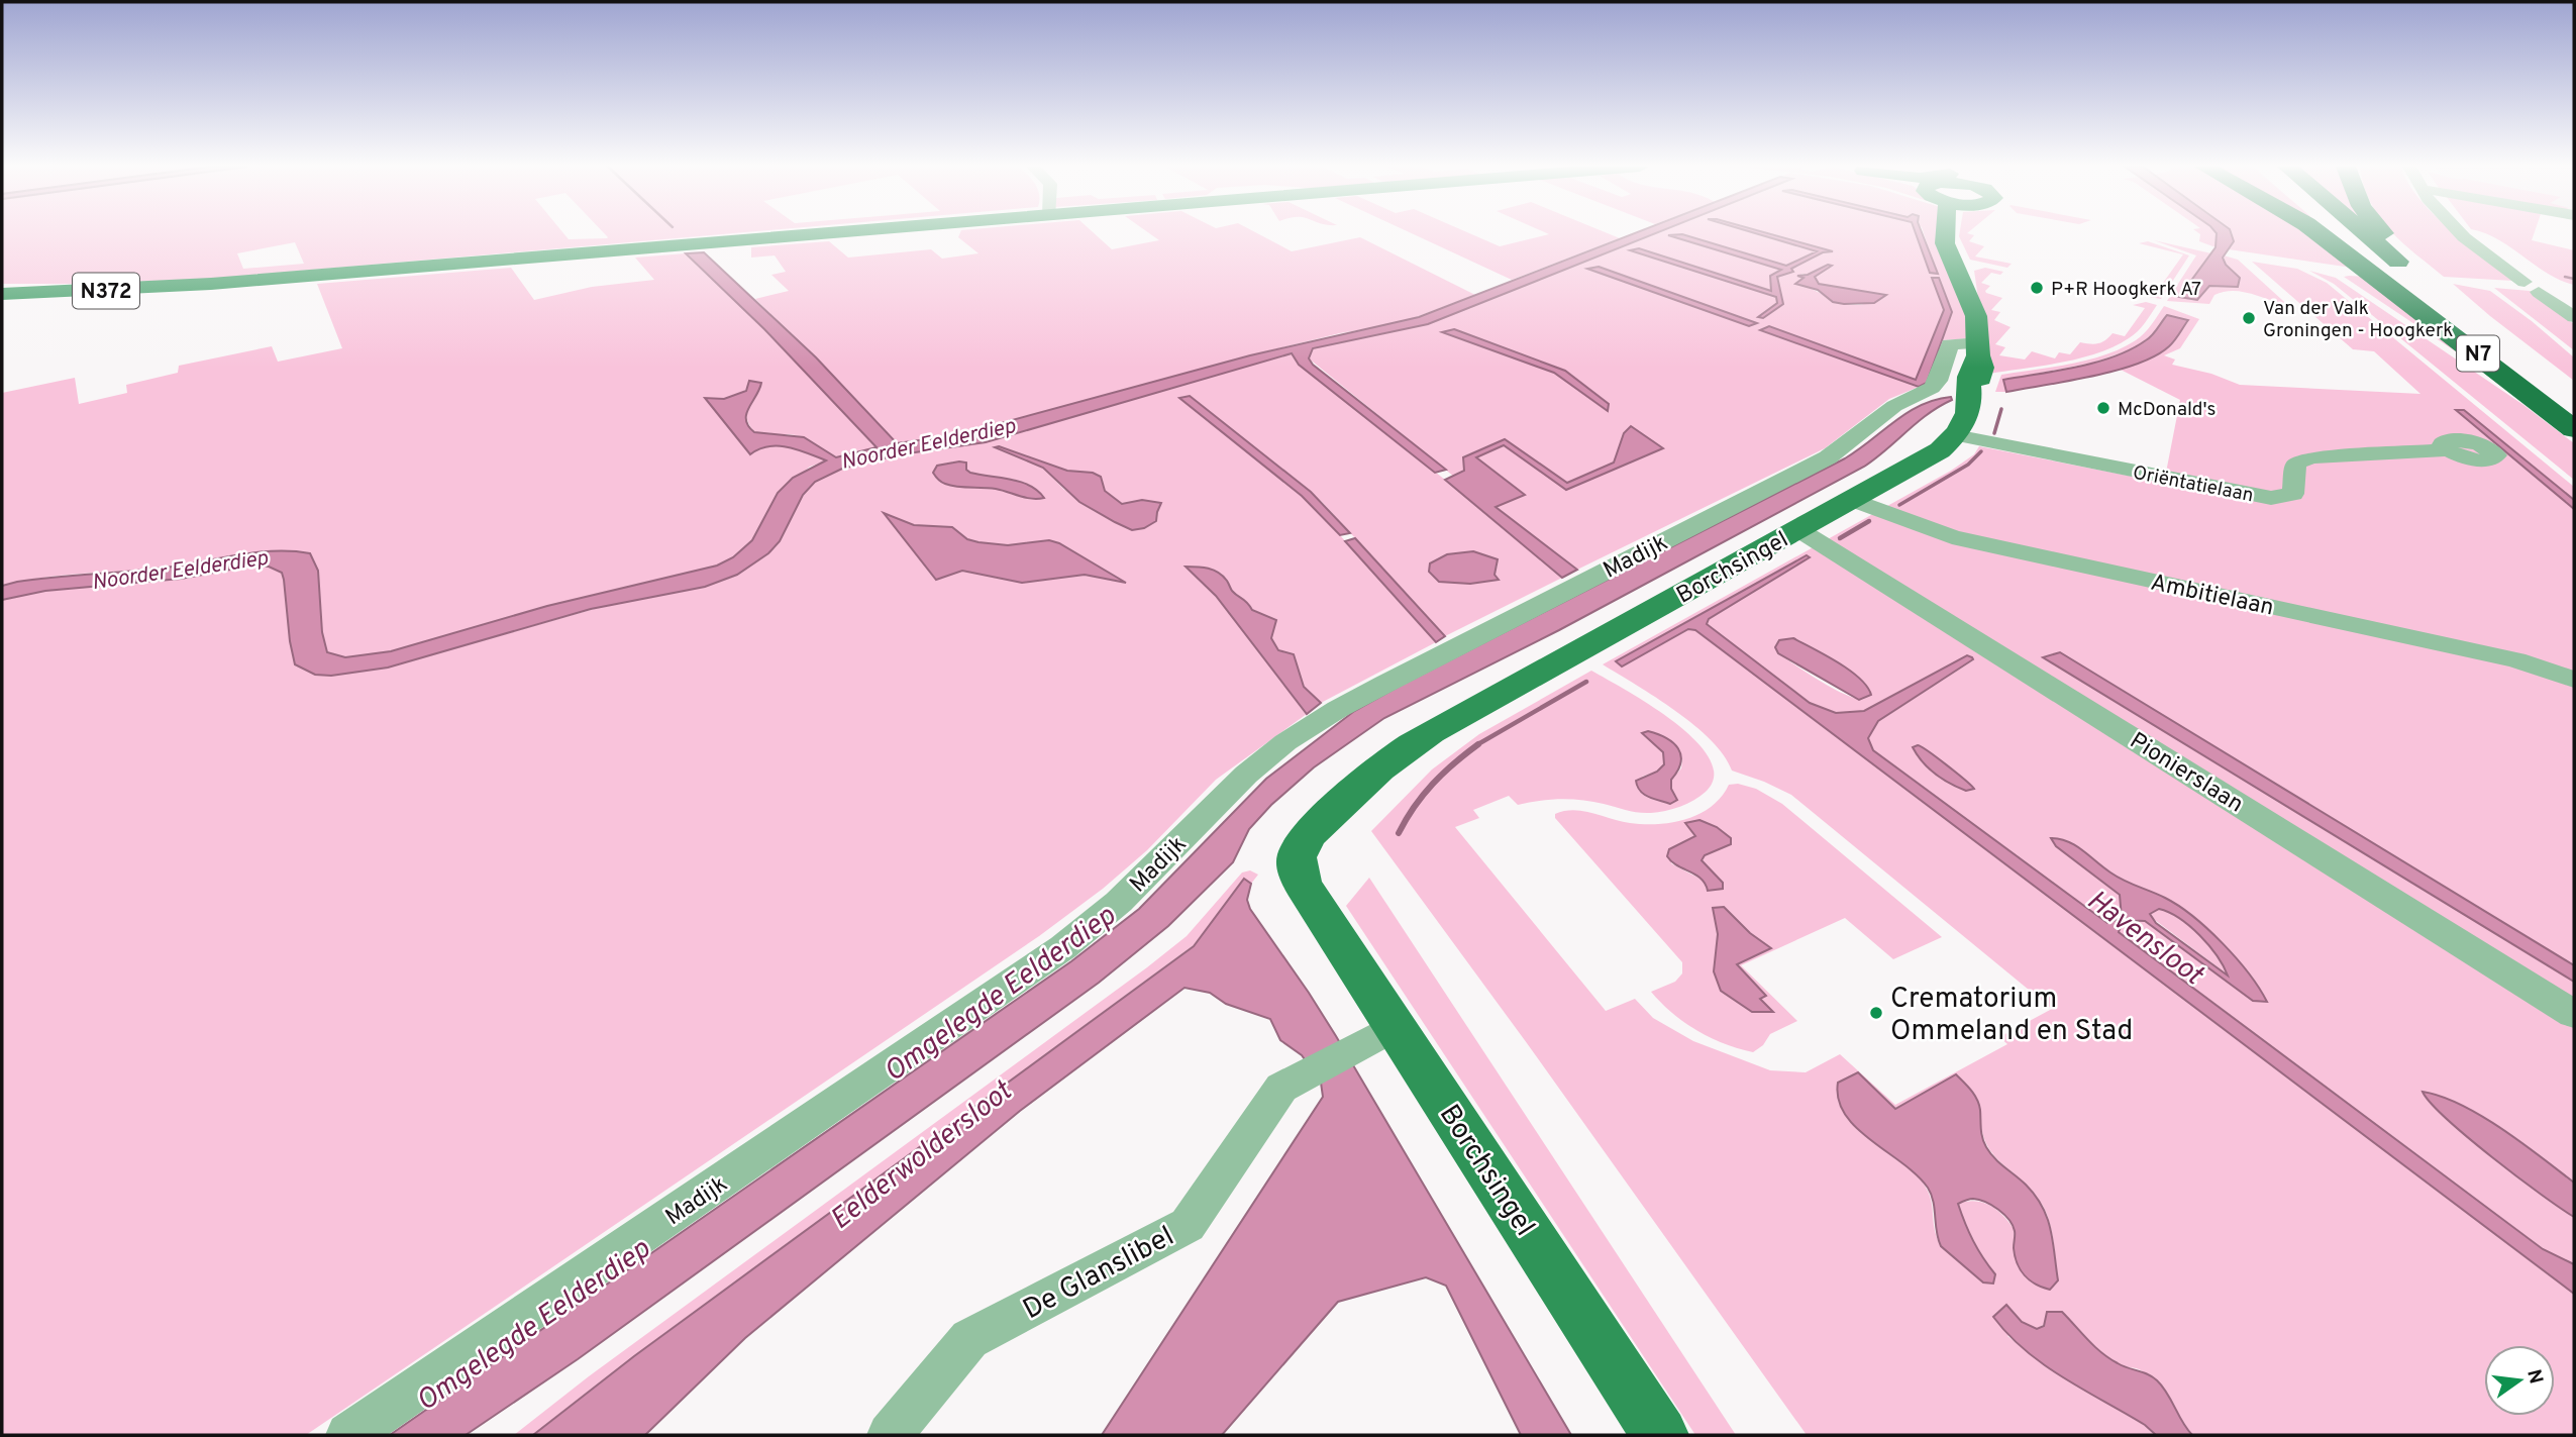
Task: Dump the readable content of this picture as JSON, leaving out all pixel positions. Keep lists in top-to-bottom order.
{
  "streets": {
    "highway": ["N7"],
    "main road": ["N372", "Borchsingel"],
    "street": [
      "Oriëntatielaan",
      "Madijk",
      "Ambitielaan",
      "Pionierslaan",
      "De Glanslibel"
    ]
  },
  "crossings": [
    ["Oriëntatielaan", "Borchsingel"],
    ["Madijk", "Borchsingel"],
    ["Borchsingel", "Ambitielaan"],
    ["Borchsingel", "Pionierslaan"],
    ["Borchsingel", "De Glanslibel"]
  ],
  "water": [
    "Noorder Eelderdiep",
    "Havensloot",
    "Omgelegde Eelderdiep",
    "Eelderwoldersloot"
  ],
  "places": [
    "P+R Hoogkerk A7",
    "Van der Valk Groningen - Hoogkerk",
    "McDonald's",
    "Crematorium Ommeland en Stad"
  ],
  "north": "right"
}
